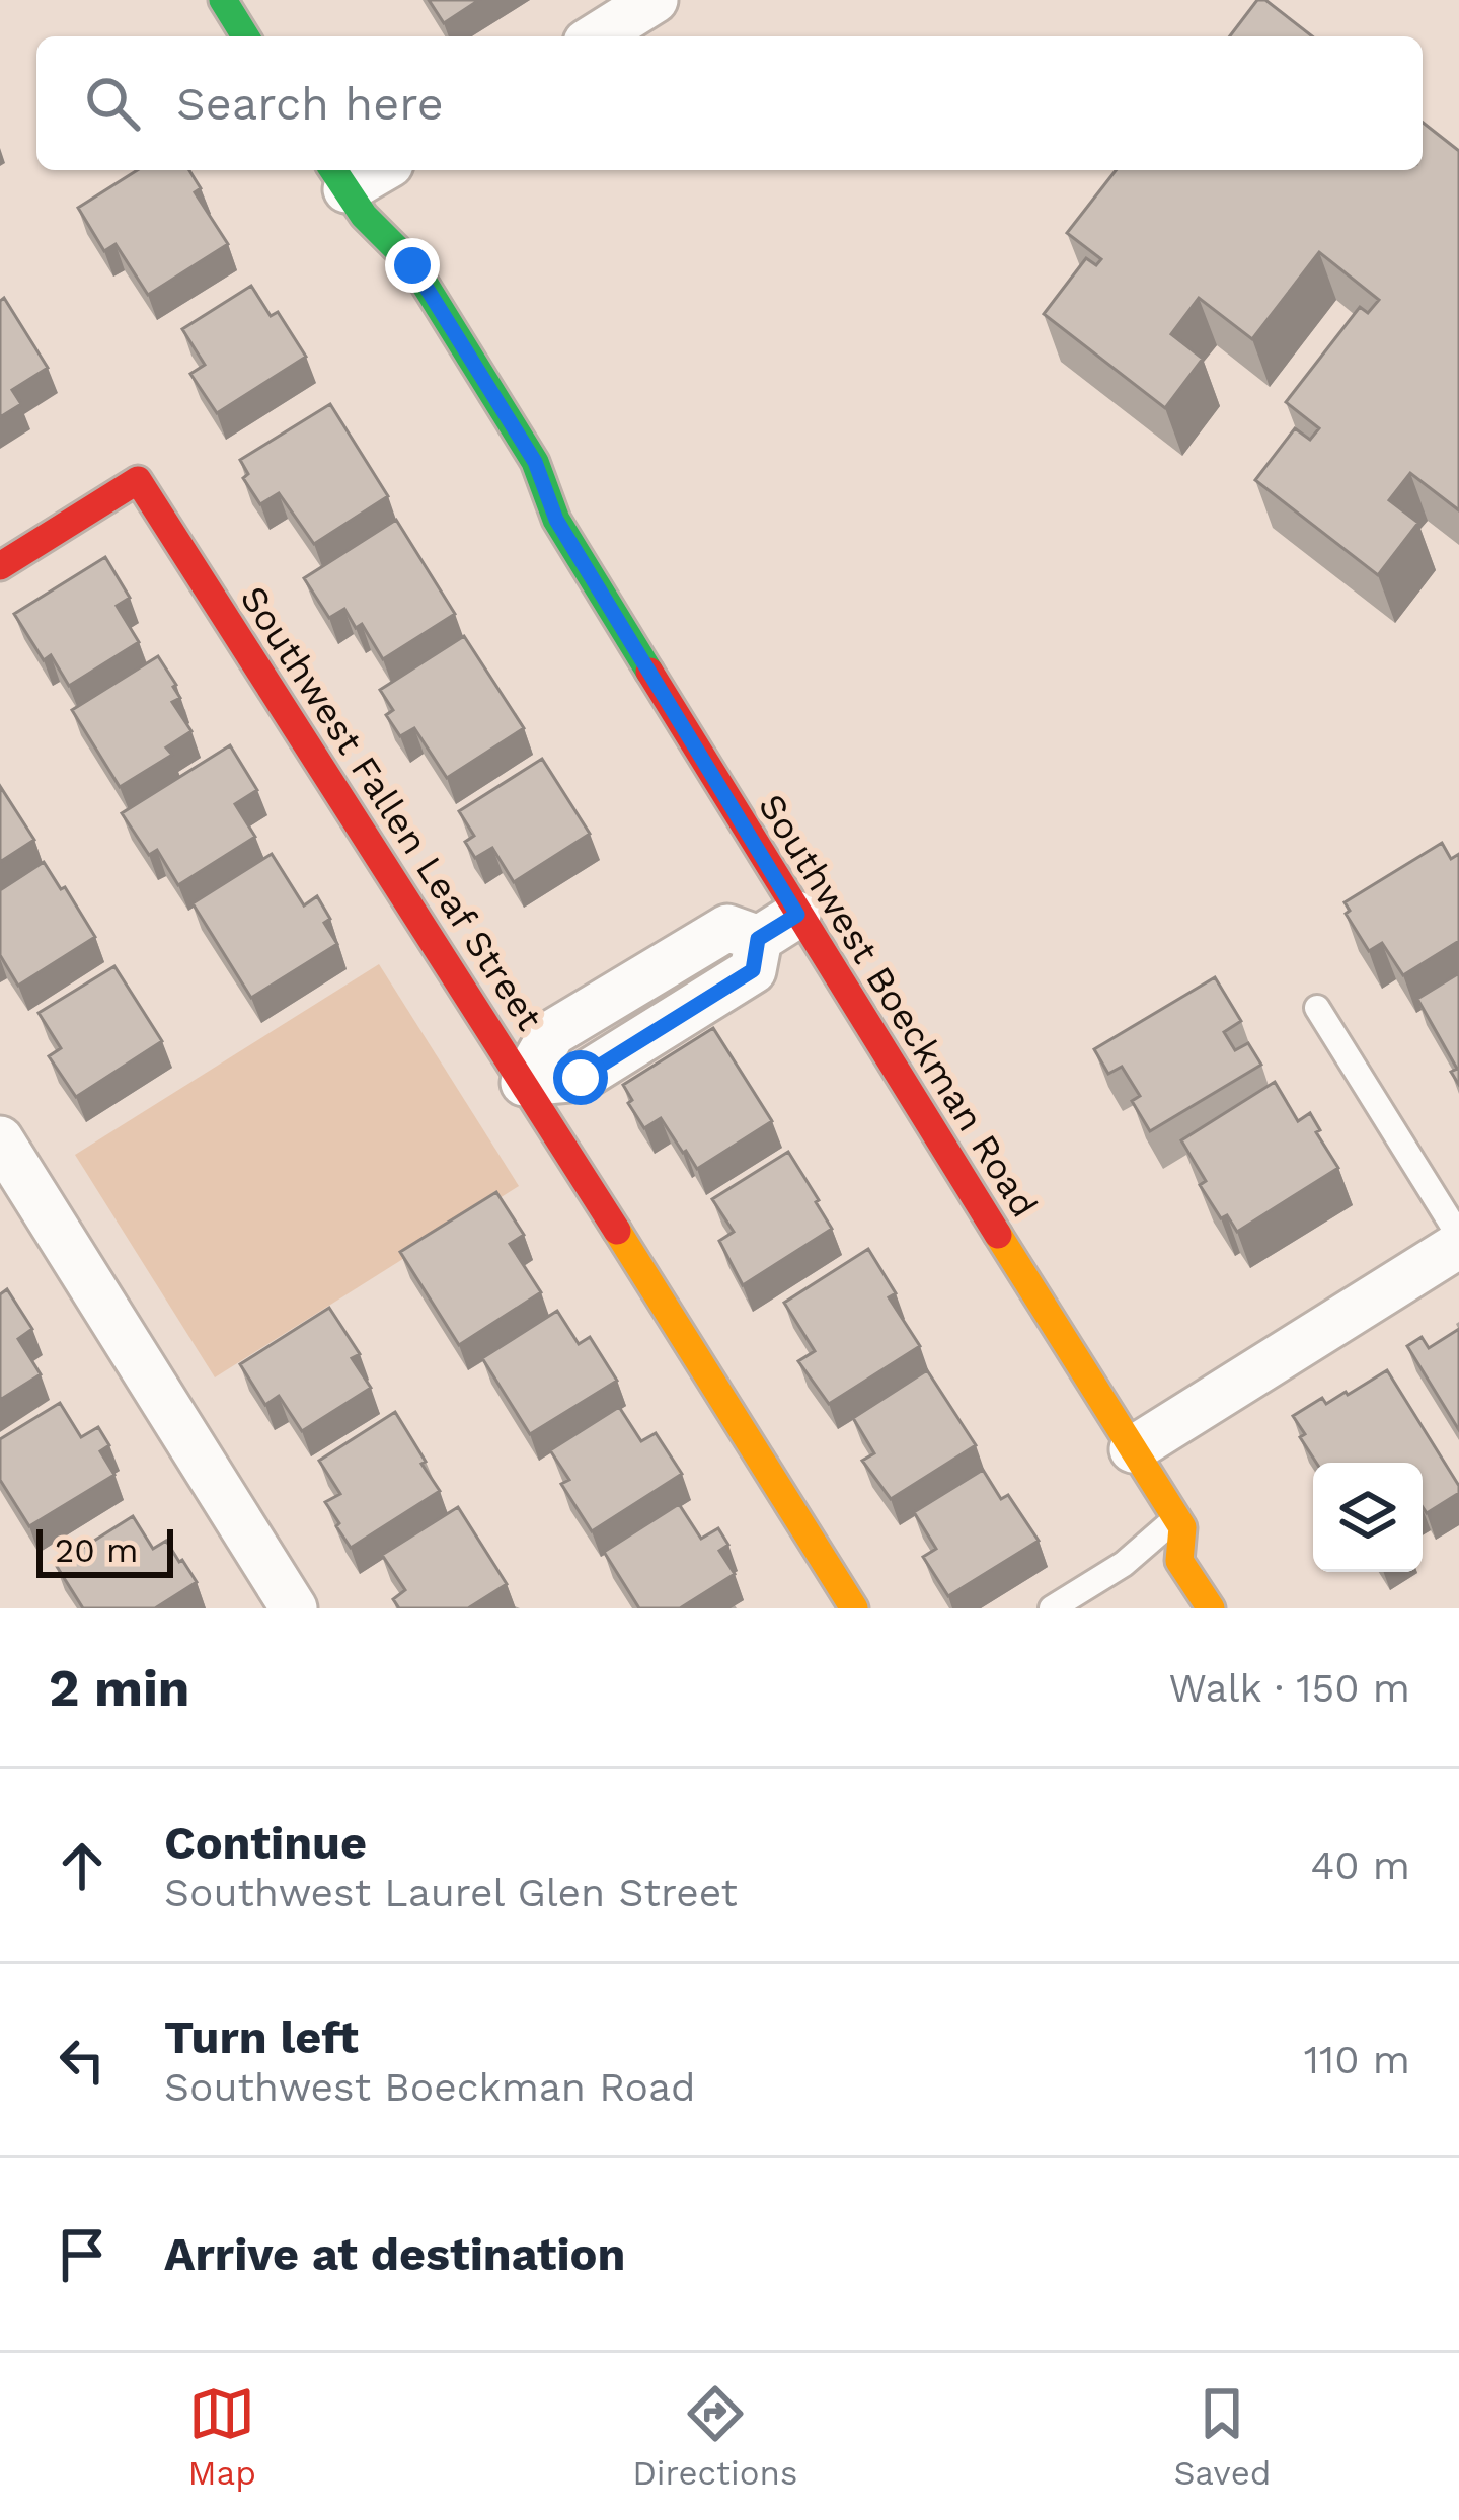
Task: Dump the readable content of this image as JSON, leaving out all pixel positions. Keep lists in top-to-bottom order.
{
  "streets": {
    "main road": ["Southwest Fallen Leaf Street", "Southwest Boeckman Road"]
  },
  "scale_bar": "20 m",
  "page": {
    "search": "Search here",
    "scale": "20 m",
    "heading": ["2 min", "Walk · 150 m"],
    "list": [
      ["Continue", "Southwest Laurel Glen Street", "40 m"],
      ["Turn left", "Southwest Boeckman Road", "110 m"],
      "Arrive at destination"
    ],
    "nav": ["Map", "Directions", "Saved"]
  }
}
